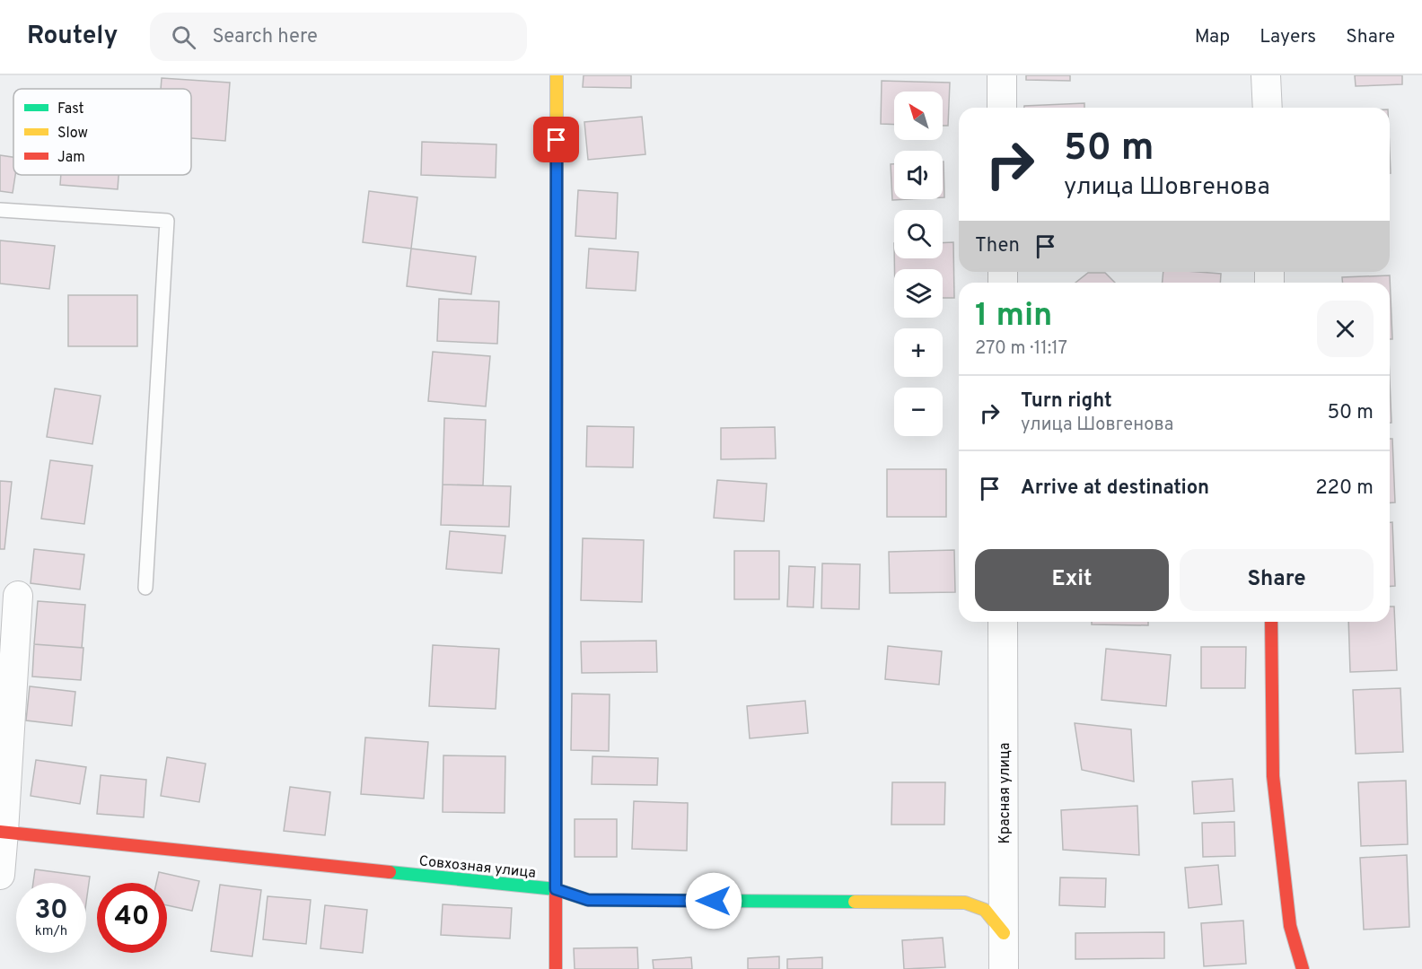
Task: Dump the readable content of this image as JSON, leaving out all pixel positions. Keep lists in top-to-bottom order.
{
  "streets": {
    "street": ["Красная улица", "Совхозная улица"]
  },
  "crossings": [
    ["Красная улица", "Совхозная улица"]
  ],
  "legend": ["Fast", "Slow", "Jam"],
  "north": "top left",
  "page": {
    "header": "Routely",
    "search": "Search here",
    "nav": ["Map", "Layers", "Share"],
    "map_buttons": ["+", "−"],
    "turn": ["50 m", "улица Шовгенова"],
    "then": "Then",
    "heading": ["1 min", "270 m · 11:17"],
    "list": [
      {
        "name": "Turn right",
        "note": "улица Шовгенова",
        "value": "50 m"
      },
      {
        "name": "Arrive at destination",
        "value": "220 m"
      }
    ],
    "buttons": ["Exit", "Share"],
    "speed": "30 km/h",
    "limit": "40"
  }
}
